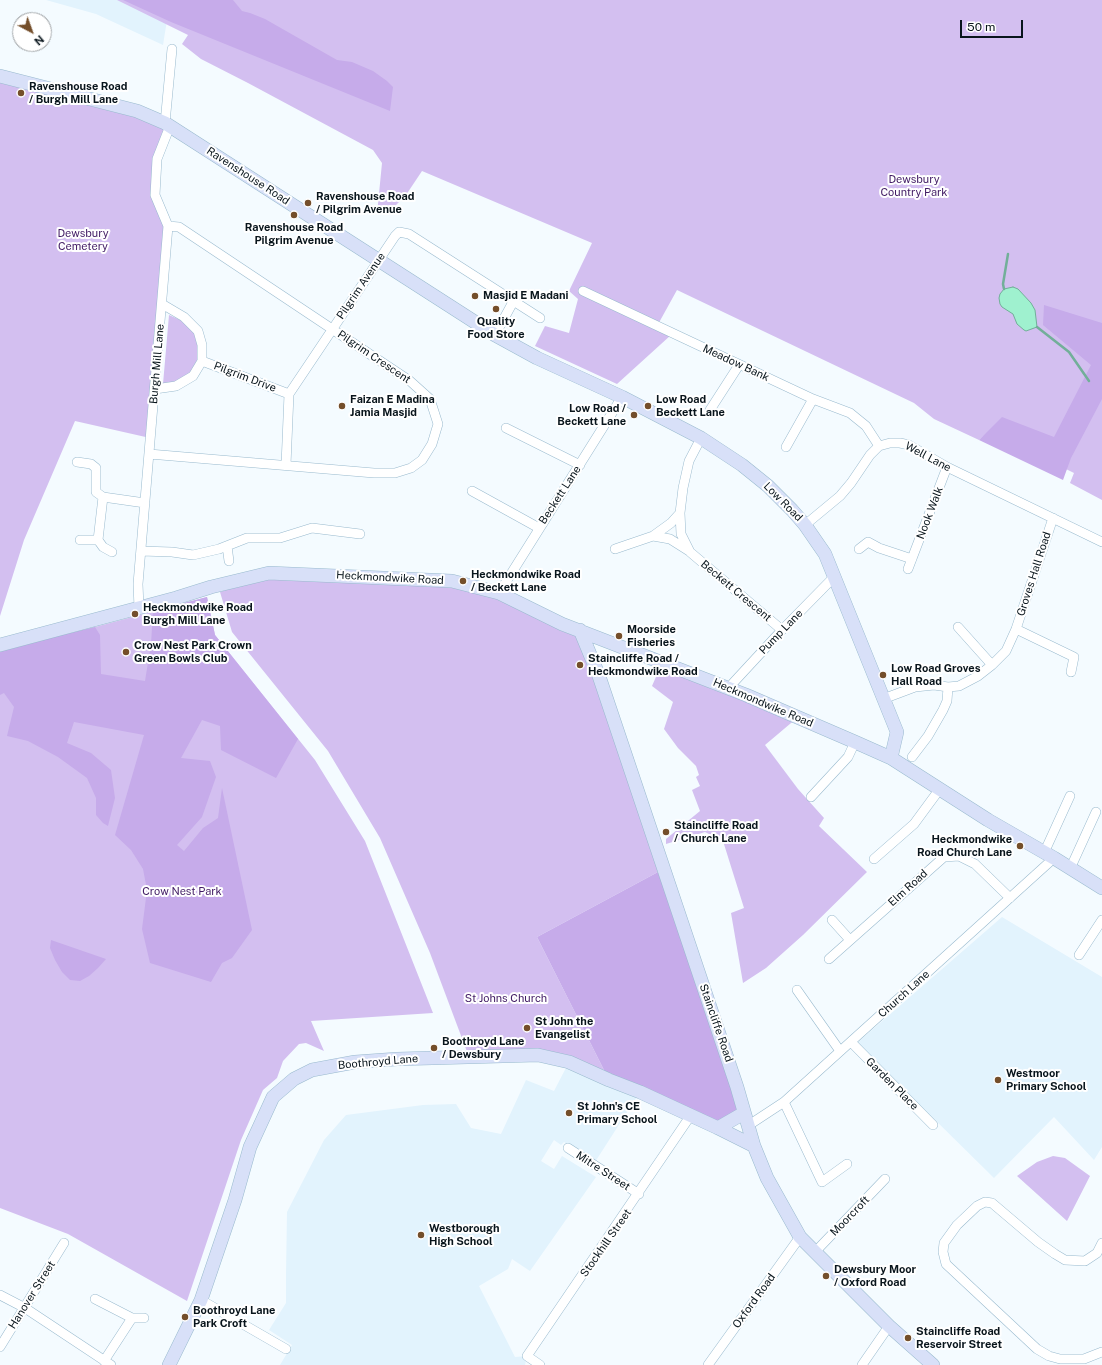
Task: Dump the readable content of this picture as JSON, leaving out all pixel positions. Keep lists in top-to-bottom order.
{
  "streets": {
    "street": [
      "Ravenshouse Road",
      "Pilgrim Avenue",
      "Pilgrim Crescent",
      "Meadow Bank",
      "Burgh Mill Lane",
      "Pilgrim Drive",
      "Well Lane",
      "Beckett Lane",
      "Low Road",
      "Nook Walk",
      "Groves Hall Road",
      "Heckmondwike Road",
      "Beckett Crescent",
      "Pump Lane",
      "Elm Road",
      "Church Lane",
      "Staincliffe Road",
      "Boothroyd Lane",
      "Garden Place",
      "Mitre Street",
      "Moorcroft",
      "Stockhill Street",
      "Hanover Street",
      "Oxford Road"
    ]
  },
  "crossings": [
    ["Ravenshouse Road", "Pilgrim Avenue"],
    ["Ravenshouse Road", "Burgh Mill Lane"],
    ["Ravenshouse Road", "Low Road"],
    ["Pilgrim Avenue", "Pilgrim Crescent"],
    ["Pilgrim Avenue", "Pilgrim Drive"],
    ["Pilgrim Crescent", "Burgh Mill Lane"],
    ["Meadow Bank", "Well Lane"],
    ["Burgh Mill Lane", "Pilgrim Drive"],
    ["Burgh Mill Lane", "Heckmondwike Road"],
    ["Well Lane", "Nook Walk"],
    ["Well Lane", "Groves Hall Road"],
    ["Beckett Lane", "Low Road"],
    ["Beckett Lane", "Heckmondwike Road"],
    ["Low Road", "Groves Hall Road"],
    ["Low Road", "Heckmondwike Road"],
    ["Low Road", "Beckett Crescent"],
    ["Low Road", "Pump Lane"],
    ["Heckmondwike Road", "Pump Lane"],
    ["Heckmondwike Road", "Church Lane"],
    ["Heckmondwike Road", "Staincliffe Road"],
    ["Beckett Crescent", "Pump Lane"],
    ["Elm Road", "Church Lane"],
    ["Church Lane", "Staincliffe Road"],
    ["Church Lane", "Garden Place"],
    ["Staincliffe Road", "Boothroyd Lane"],
    ["Staincliffe Road", "Moorcroft"],
    ["Staincliffe Road", "Oxford Road"],
    ["Boothroyd Lane", "Stockhill Street"],
    ["Mitre Street", "Stockhill Street"]
  ],
  "parks": [
    "Dewsbury Country Park",
    "Dewsbury Cemetery",
    "Crow Nest Park",
    "St Johns Church"
  ],
  "places": [
    "Ravenshouse Road / Burgh Mill Lane",
    "Ravenshouse Road / Pilgrim Avenue",
    "Ravenshouse Road Pilgrim Avenue",
    "Masjid E Madani",
    "Quality Food Store",
    "Faizan E Madina Jamia Masjid",
    "Low Road Beckett Lane",
    "Low Road / Beckett Lane",
    "Heckmondwike Road / Beckett Lane",
    "Heckmondwike Road Burgh Mill Lane",
    "Moorside Fisheries",
    "Crow Nest Park Crown Green Bowls Club",
    "Staincliffe Road / Heckmondwike Road",
    "Low Road Groves Hall Road",
    "Staincliffe Road / Church Lane",
    "Heckmondwike Road Church Lane",
    "St John the Evangelist",
    "Boothroyd Lane / Dewsbury",
    "Westmoor Primary School",
    "St John's CE Primary School",
    "Westborough High School",
    "Dewsbury Moor / Oxford Road",
    "Boothroyd Lane Park Croft",
    "Staincliffe Road Reservoir Street"
  ],
  "scale_bar": "50 m",
  "north": "bottom right"
}
